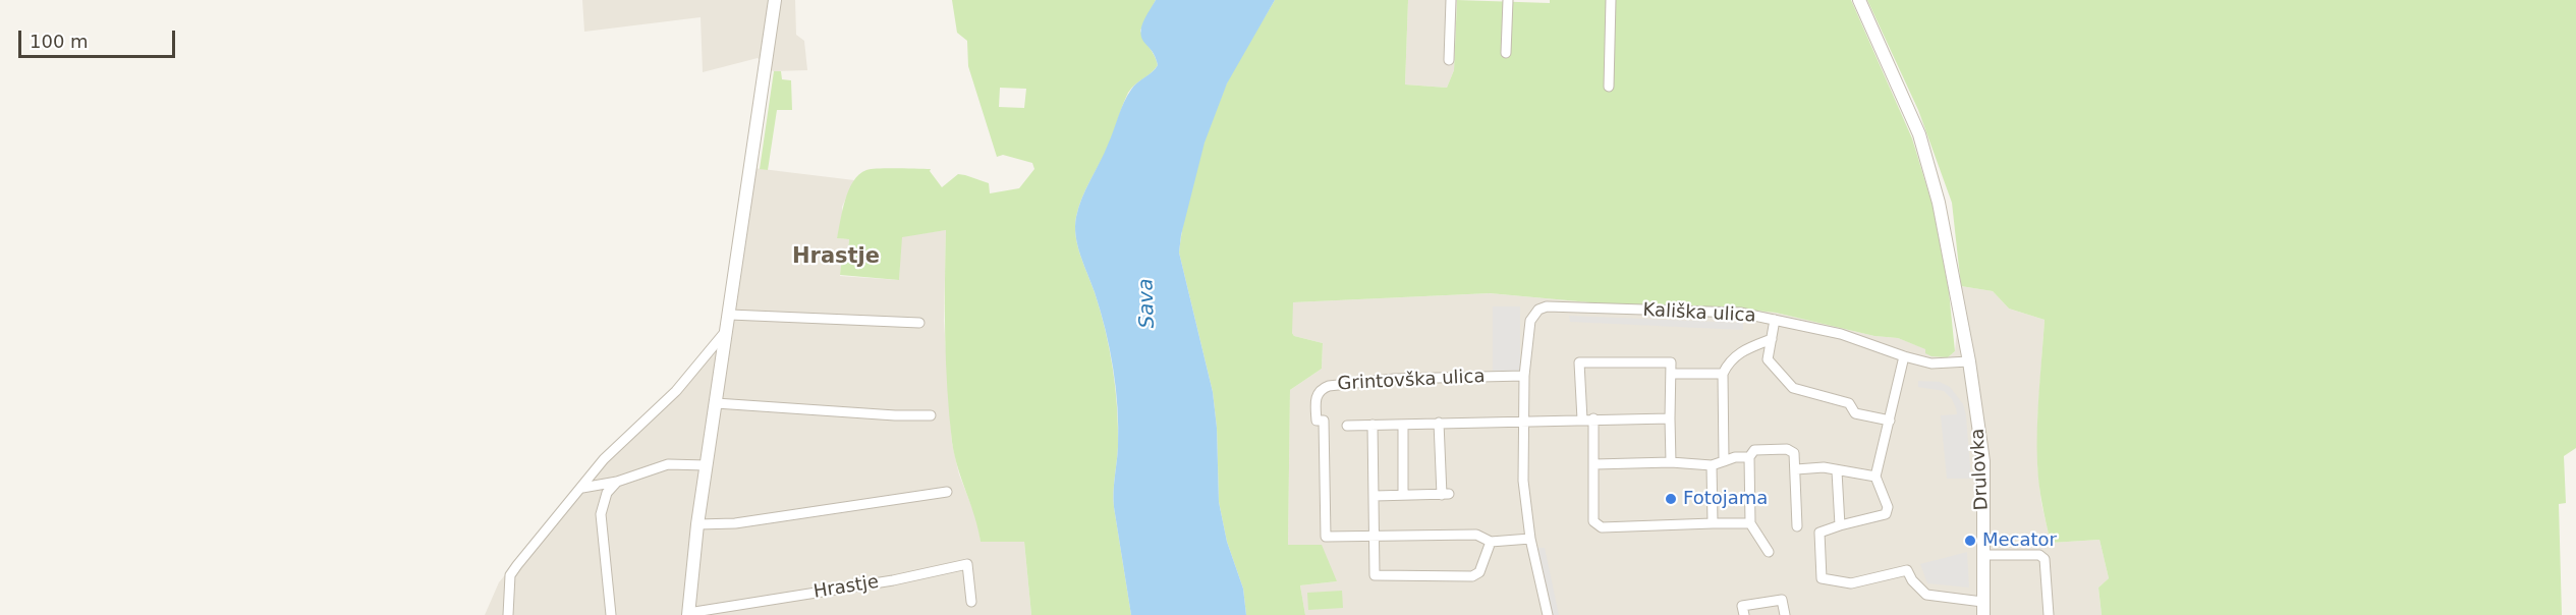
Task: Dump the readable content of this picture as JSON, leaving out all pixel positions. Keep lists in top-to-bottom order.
{
  "streets": {
    "street": [
      "Kališka ulica",
      "Grintovška ulica",
      "Drulovka",
      "Hrastje"
    ]
  },
  "crossings": [
    ["Kališka ulica", "Grintovška ulica"],
    ["Kališka ulica", "Drulovka"]
  ],
  "districts": ["Hrastje"],
  "water": ["Sava"],
  "places": ["Fotojama", "Mecator"],
  "scale_bar": "100 m"
}
